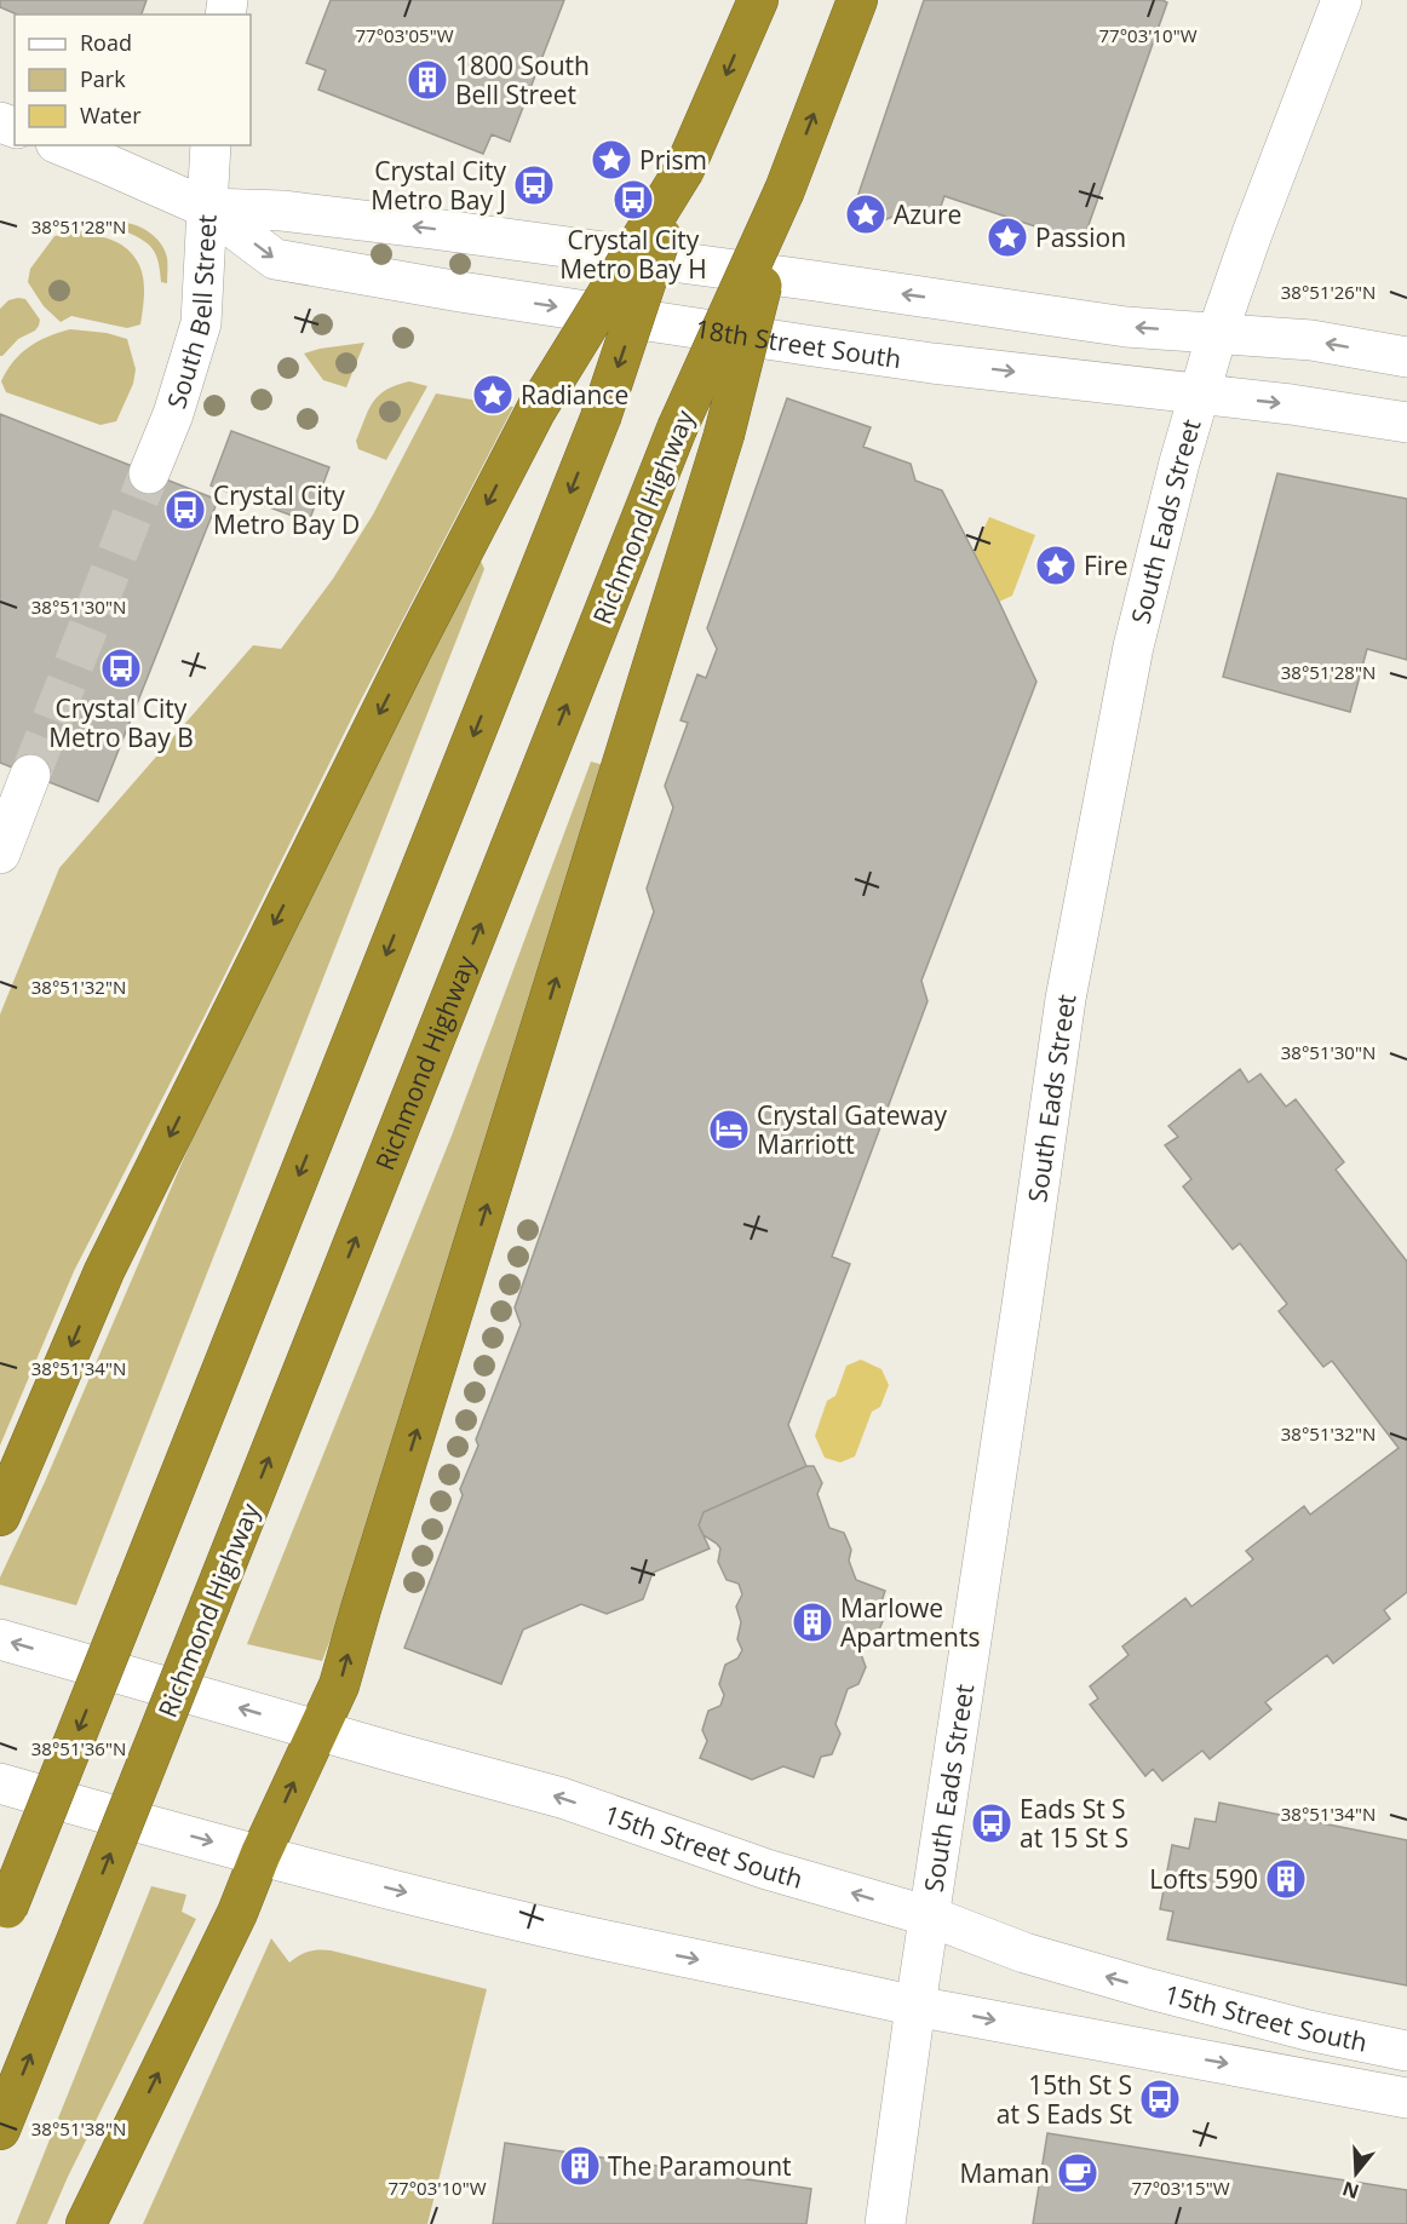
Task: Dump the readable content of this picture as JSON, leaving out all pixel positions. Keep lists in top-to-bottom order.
{
  "streets": {
    "highway": ["Richmond Highway"],
    "street": [
      "South Bell Street",
      "18th Street South",
      "South Eads Street",
      "15th Street South"
    ]
  },
  "crossings": [
    ["South Bell Street", "18th Street South"],
    ["18th Street South", "South Eads Street"],
    ["South Eads Street", "15th Street South"]
  ],
  "places": {
    "building": [
      "1800 South Bell Street",
      "Marlowe Apartments",
      "Lofts 590",
      "The Paramount"
    ],
    "place": [
      "Prism",
      "Azure",
      "Passion",
      "Radiance",
      "Fire"
    ],
    "bus stop": [
      "Crystal City Metro Bay J",
      "Crystal City Metro Bay H",
      "Crystal City Metro Bay D",
      "Crystal City Metro Bay B",
      "Eads St S at 15 St S",
      "15th St S at S Eads St"
    ],
    "hotel": ["Crystal Gateway Marriott"],
    "cafe": ["Maman"]
  },
  "legend": ["Road", "Park", "Water"],
  "north": "bottom",
  "coordinates": [
    "77°03'05\"W",
    "77°03'10\"W",
    "38°51'28\"N",
    "38°51'26\"N",
    "38°51'30\"N",
    "38°51'32\"N",
    "38°51'34\"N",
    "38°51'36\"N",
    "38°51'38\"N",
    "77°03'15\"W"
  ]
}
